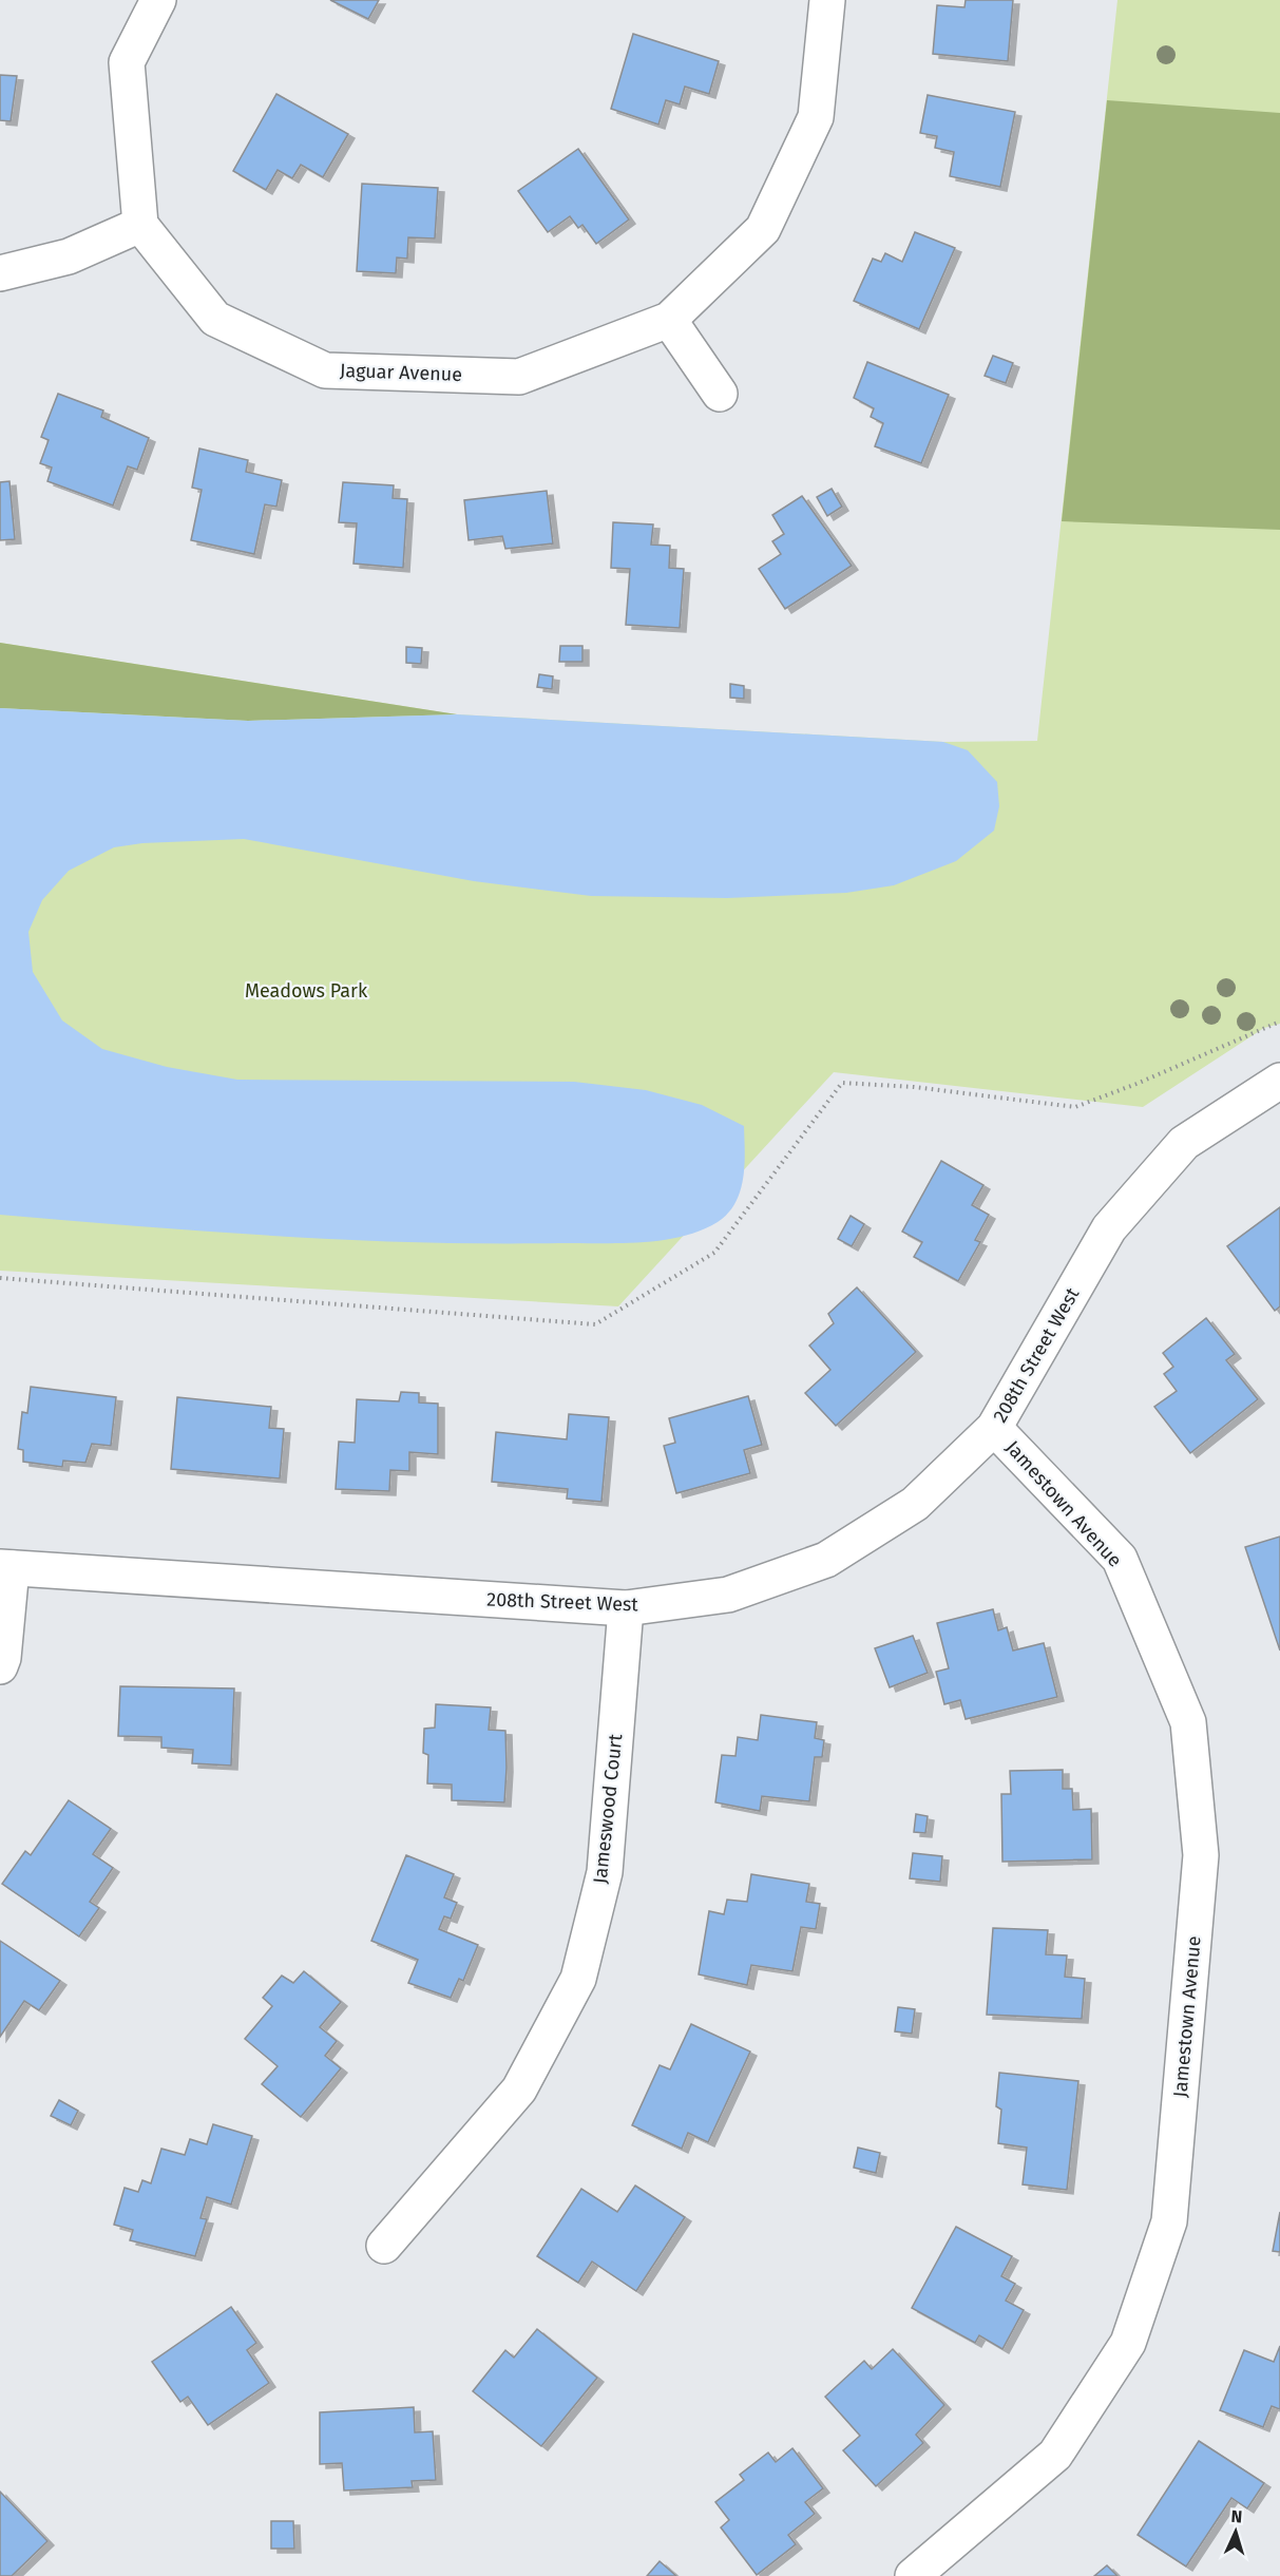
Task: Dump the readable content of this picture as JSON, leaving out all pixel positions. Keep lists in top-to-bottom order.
{
  "streets": {
    "street": [
      "Jaguar Avenue",
      "208th Street West",
      "Jamestown Avenue",
      "Jameswood Court"
    ]
  },
  "crossings": [
    ["208th Street West", "Jamestown Avenue"],
    ["208th Street West", "Jameswood Court"]
  ],
  "parks": ["Meadows Park"],
  "north": "top"
}
